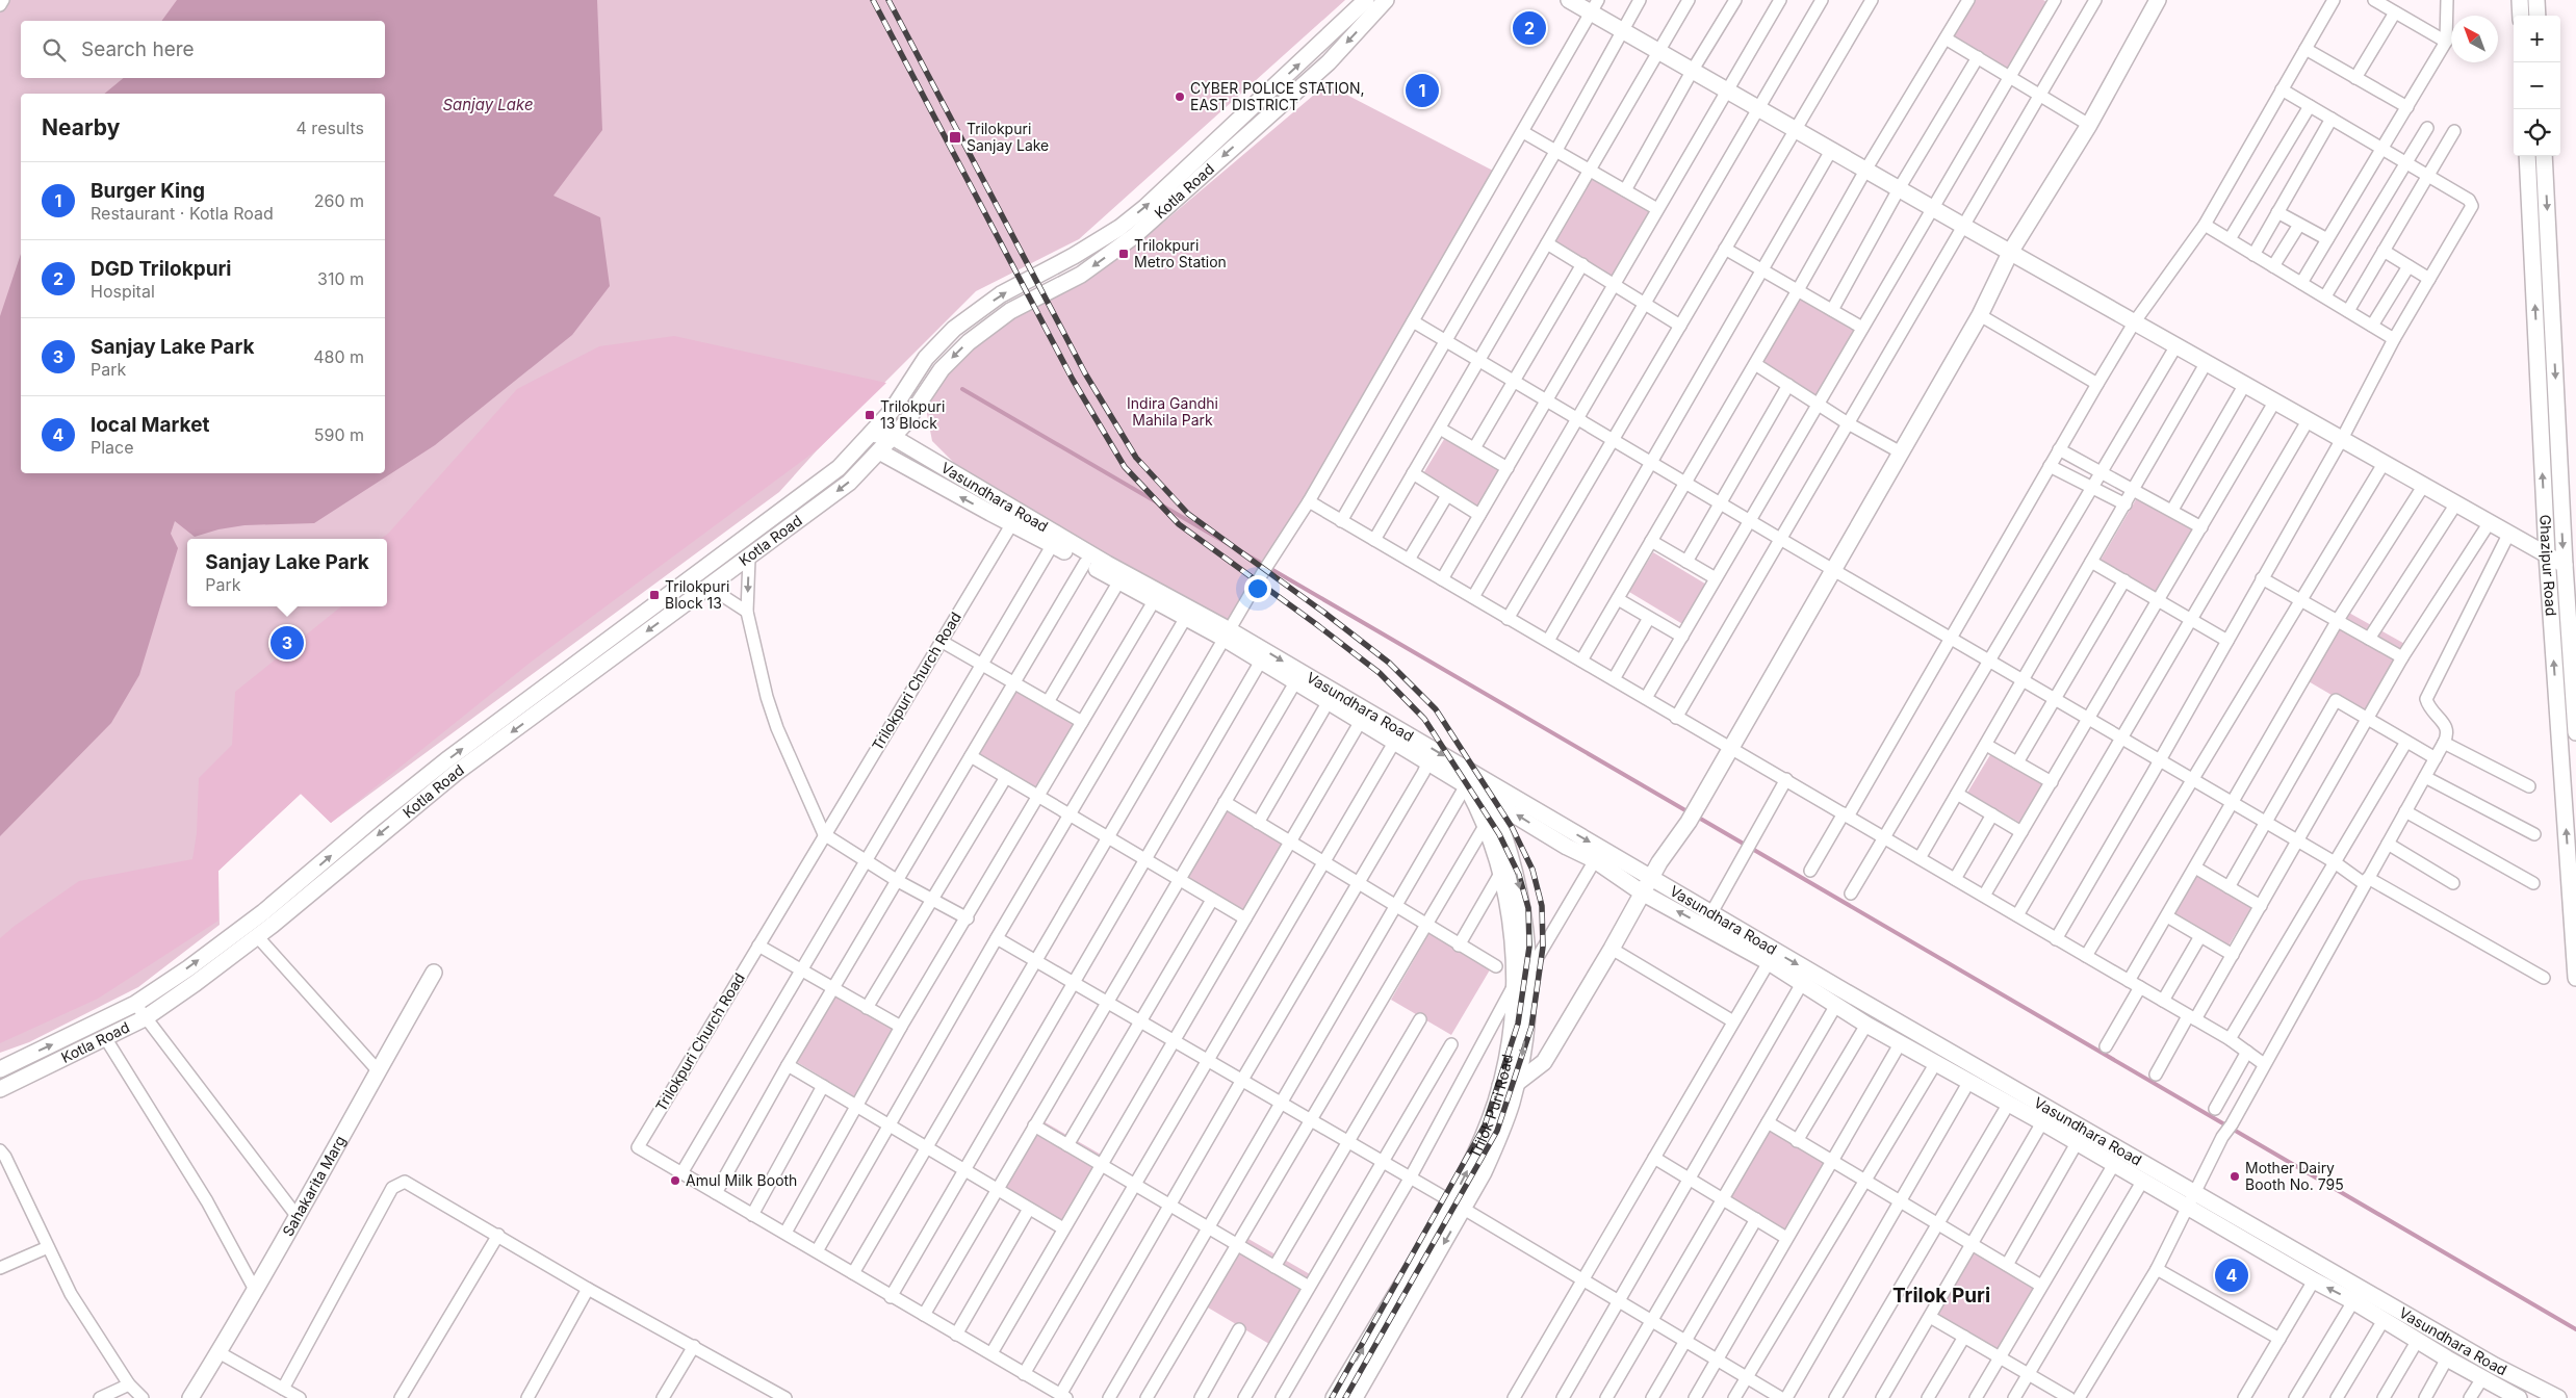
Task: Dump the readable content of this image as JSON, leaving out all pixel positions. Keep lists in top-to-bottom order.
{
  "streets": {
    "street": [
      "Kotla Road",
      "Vasundhara Road",
      "Ghazipur Road",
      "Trilokpuri Church Road",
      "Trilok Puri Road",
      "Sahakarita Marg"
    ]
  },
  "crossings": [
    ["Kotla Road", "Vasundhara Road"],
    ["Vasundhara Road", "Trilokpuri Church Road"],
    ["Vasundhara Road", "Trilok Puri Road"]
  ],
  "districts": ["Trilok Puri"],
  "water": ["Sanjay Lake"],
  "parks": ["Indira Gandhi Mahila Park"],
  "places": {
    "other": ["CYBER POLICE STATION, EAST DISTRICT", "Mother Dairy Booth No. 795", "Amul Milk Booth"],
    "transit": [
      "Trilokpuri Sanjay Lake",
      "Trilokpuri Metro Station",
      "Trilokpuri 13 Block",
      "Trilokpuri Block 13"
    ]
  },
  "north": "top left",
  "page": {
    "pins": [
      "2",
      "1",
      "3",
      "4"
    ],
    "map_buttons": ["+", "−"],
    "search": "Search here",
    "heading": ["Nearby", "4 results"],
    "list": [
      {
        "mark": "1",
        "name": "Burger King",
        "note": "Restaurant · Kotla Road",
        "value": "260 m"
      },
      {
        "mark": "2",
        "name": "DGD Trilokpuri",
        "note": "Hospital",
        "value": "310 m"
      },
      {
        "mark": "3",
        "name": "Sanjay Lake Park",
        "note": "Park",
        "value": "480 m"
      },
      {
        "mark": "4",
        "name": "local Market",
        "note": "Place",
        "value": "590 m"
      }
    ],
    "popup": ["Sanjay Lake Park", "Park"]
  }
}
